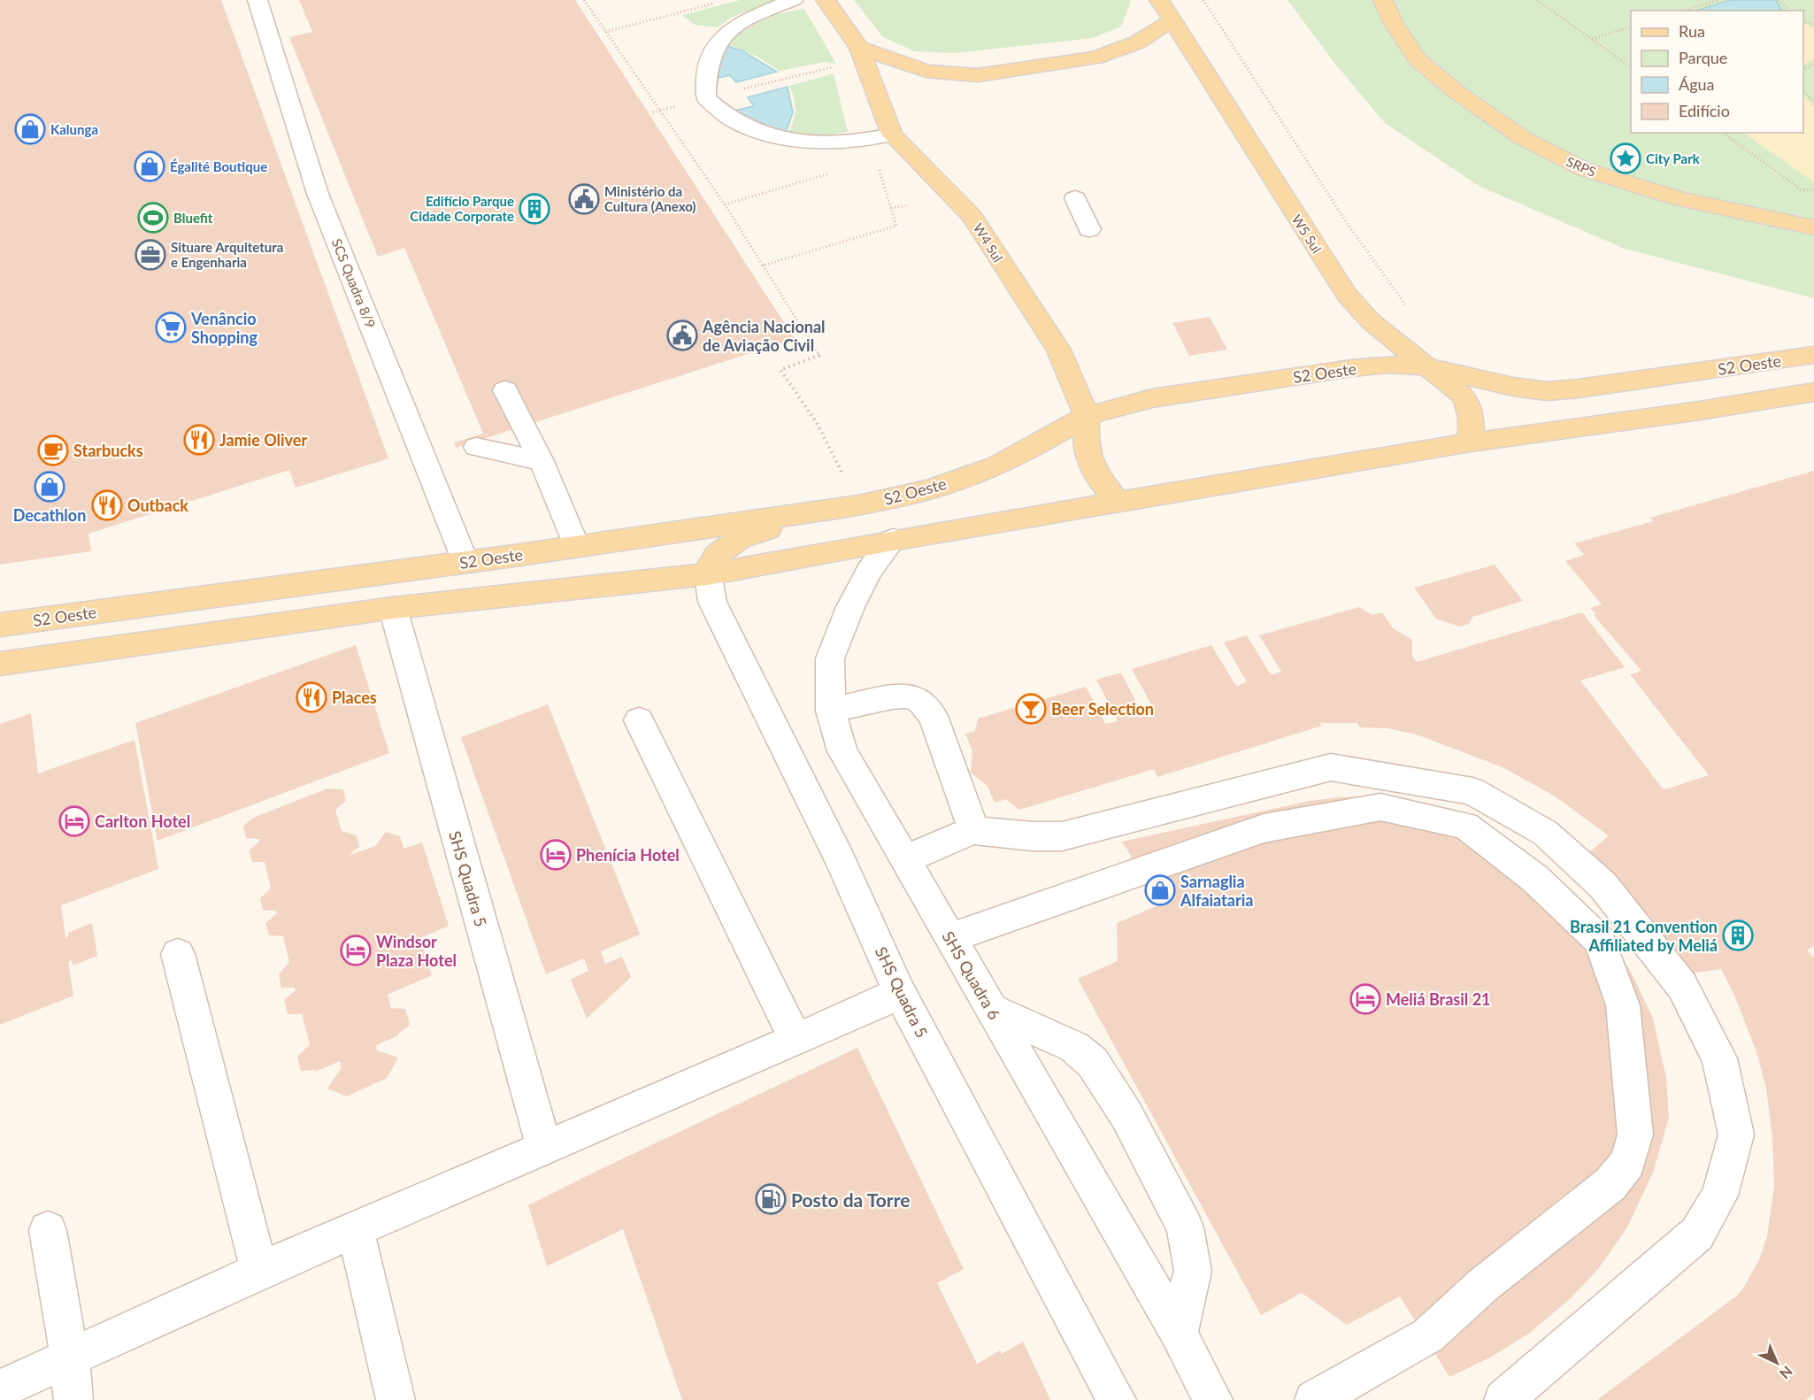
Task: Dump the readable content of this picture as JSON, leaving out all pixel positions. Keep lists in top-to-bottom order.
{
  "streets": {
    "main road": [
      "SRPS",
      "W5 Sul",
      "W4 Sul",
      "S2 Oeste"
    ],
    "street": ["SCS Quadra 8/9", "SHS Quadra 5", "SHS Quadra 6"]
  },
  "crossings": [
    ["W5 Sul", "S2 Oeste"],
    ["W4 Sul", "S2 Oeste"],
    ["SCS Quadra 8/9", "S2 Oeste"]
  ],
  "places": {
    "shop": [
      "Kalunga",
      "Égalité Boutique",
      "Decathlon",
      "Sarnaglia Alfaiataria"
    ],
    "place": ["City Park"],
    "public building": ["Ministério da Cultura (Anexo)", "Agência Nacional de Aviação Civil"],
    "building": ["Edifício Parque Cidade Corporate", "Brasil 21 Convention Affiliated by Meliá"],
    "sports": ["Bluefit"],
    "office": ["Situare Arquitetura e Engenharia"],
    "supermarket": ["Venâncio Shopping"],
    "restaurant": ["Jamie Oliver", "Outback", "Places"],
    "cafe": ["Starbucks"],
    "bar": ["Beer Selection"],
    "hotel": [
      "Carlton Hotel",
      "Phenícia Hotel",
      "Windsor Plaza Hotel",
      "Meliá Brasil 21"
    ],
    "fuel station": ["Posto da Torre"]
  },
  "legend": [
    "Rua",
    "Parque",
    "Água",
    "Edifício"
  ],
  "north": "bottom right"
}
